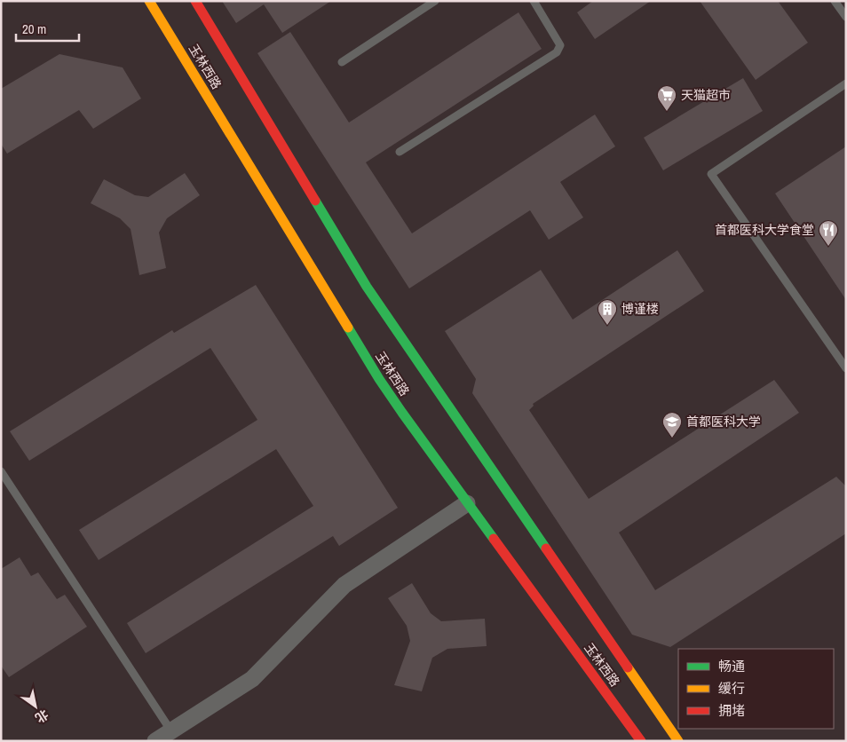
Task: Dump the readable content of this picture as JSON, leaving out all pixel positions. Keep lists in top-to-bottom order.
{
  "streets": {
    "street": ["玉林西路"]
  },
  "places": {
    "supermarket": ["天猫超市"],
    "restaurant": ["首都医科大学食堂"],
    "building": ["博谨楼"],
    "school or university": ["首都医科大学"]
  },
  "legend": ["畅通", "缓行", "拥堵"],
  "scale_bar": "20 m",
  "north": "bottom right"
}
